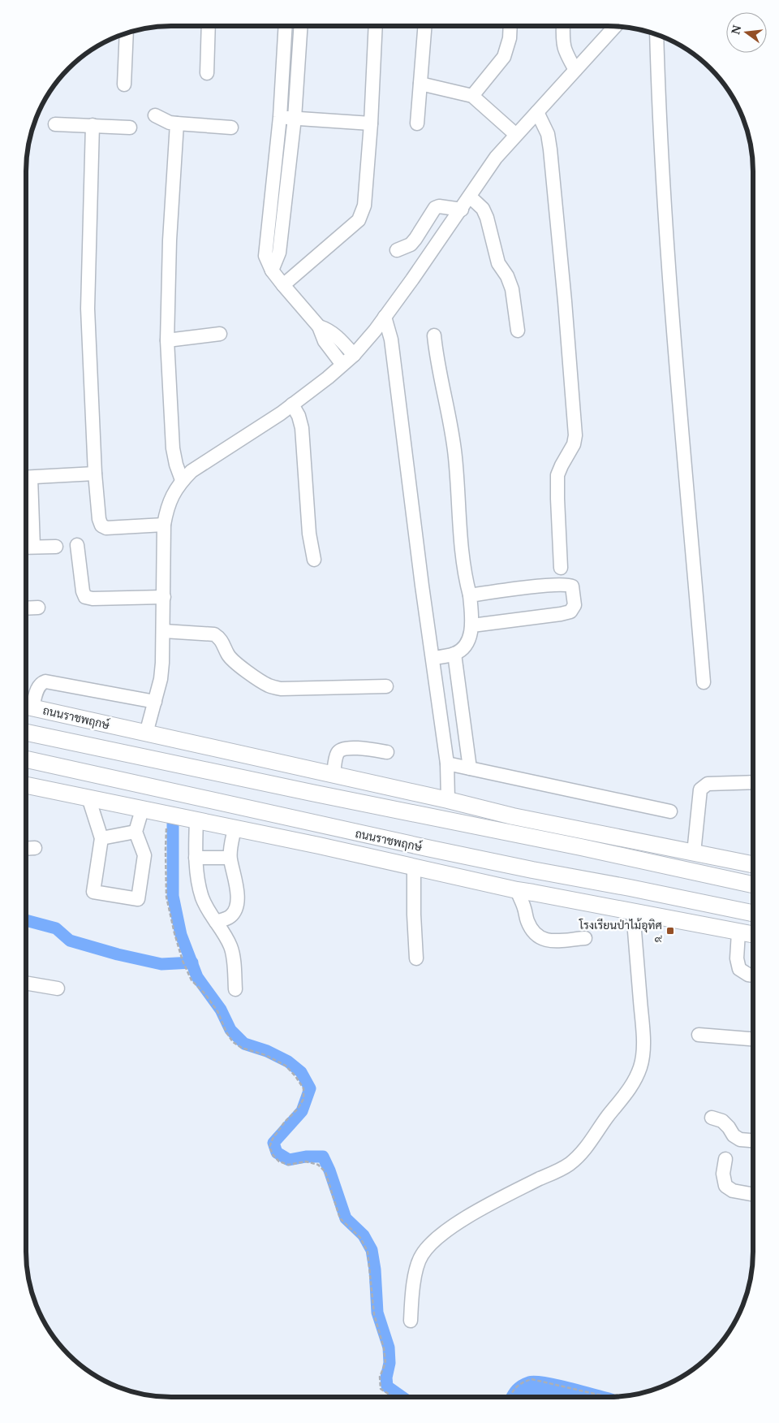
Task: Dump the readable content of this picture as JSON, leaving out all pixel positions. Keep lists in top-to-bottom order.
{
  "streets": {
    "main road": ["ถนนราชพฤกษ์"]
  },
  "places": {
    "transit": ["โรงเรียนป่าไม้อุทิศ ๙"]
  },
  "north": "left"
}
